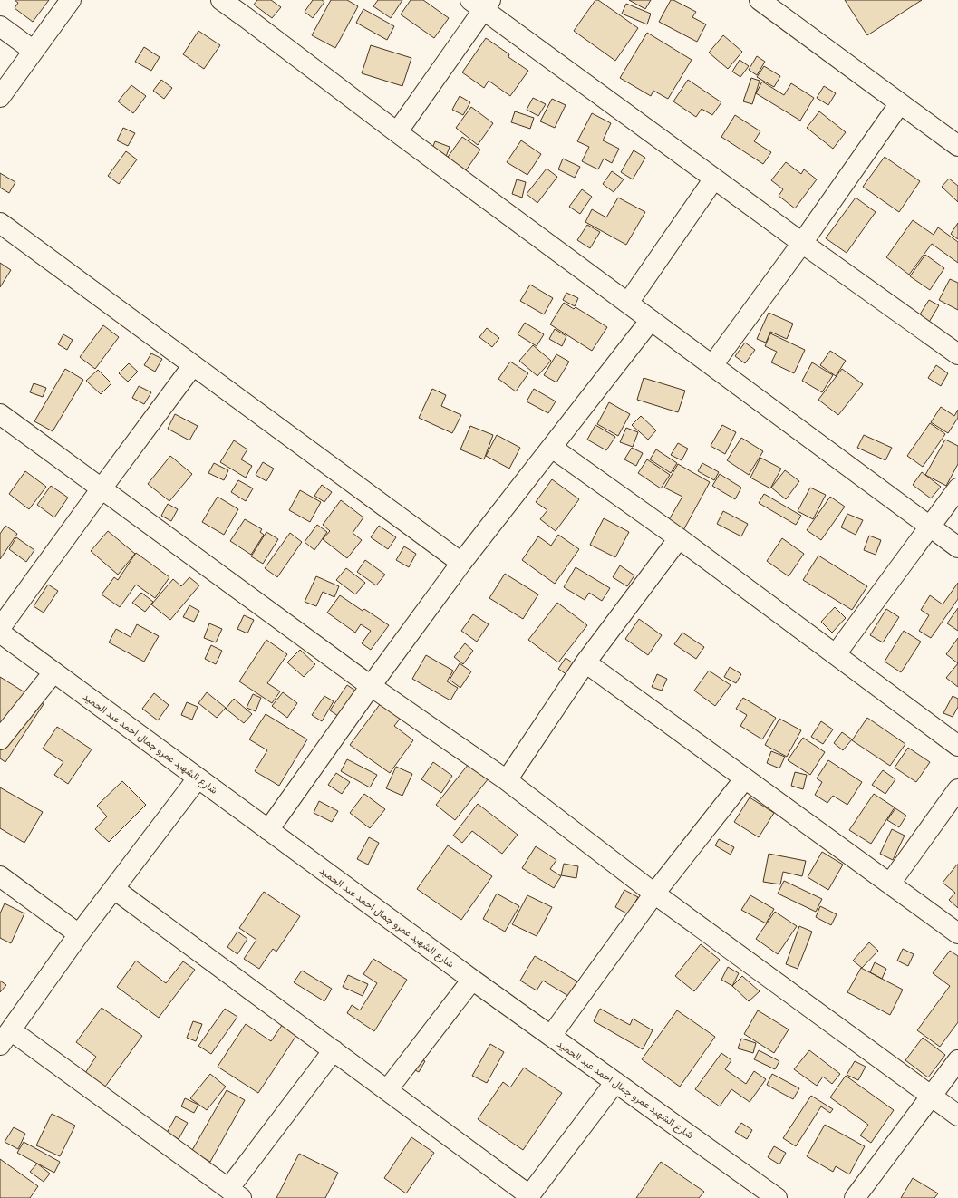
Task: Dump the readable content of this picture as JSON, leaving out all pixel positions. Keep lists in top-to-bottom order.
{
  "streets": {
    "street": ["شارع الشهيد عمرو جمال احمد عبد الحميد"]
  }
}
